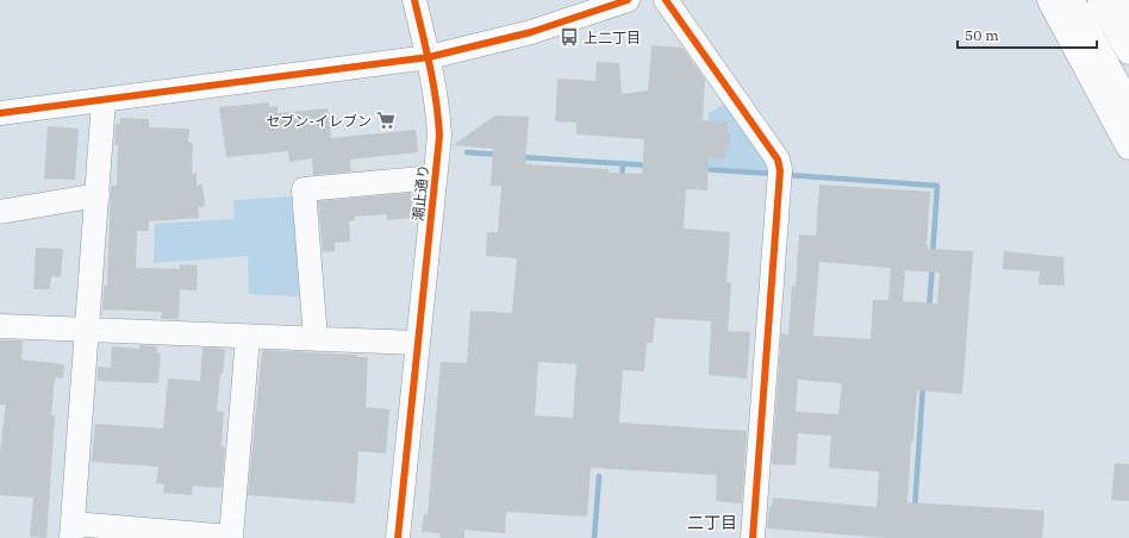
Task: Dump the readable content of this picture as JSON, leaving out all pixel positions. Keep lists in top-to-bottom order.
{
  "streets": {
    "street": ["潮止通り"]
  },
  "districts": ["二丁目"],
  "places": {
    "bus stop": ["上二丁目"],
    "supermarket": ["セブン-イレブン"]
  },
  "scale_bar": "50 m"
}
